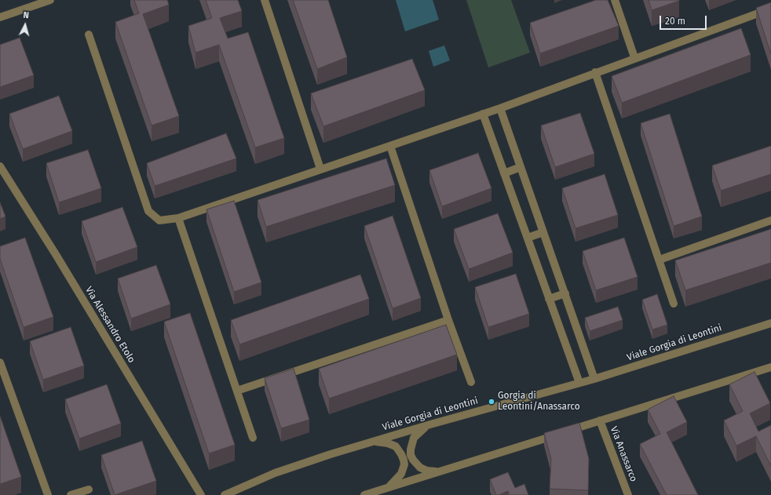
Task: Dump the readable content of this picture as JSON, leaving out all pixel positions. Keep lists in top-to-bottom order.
{
  "streets": {
    "street": ["Via Alessandro Etolo", "Viale Gorgia di Leontini", "Via Anassarco"]
  },
  "places": ["Gorgia di Leontini/Anassarco"],
  "scale_bar": "20 m",
  "north": "top"
}
